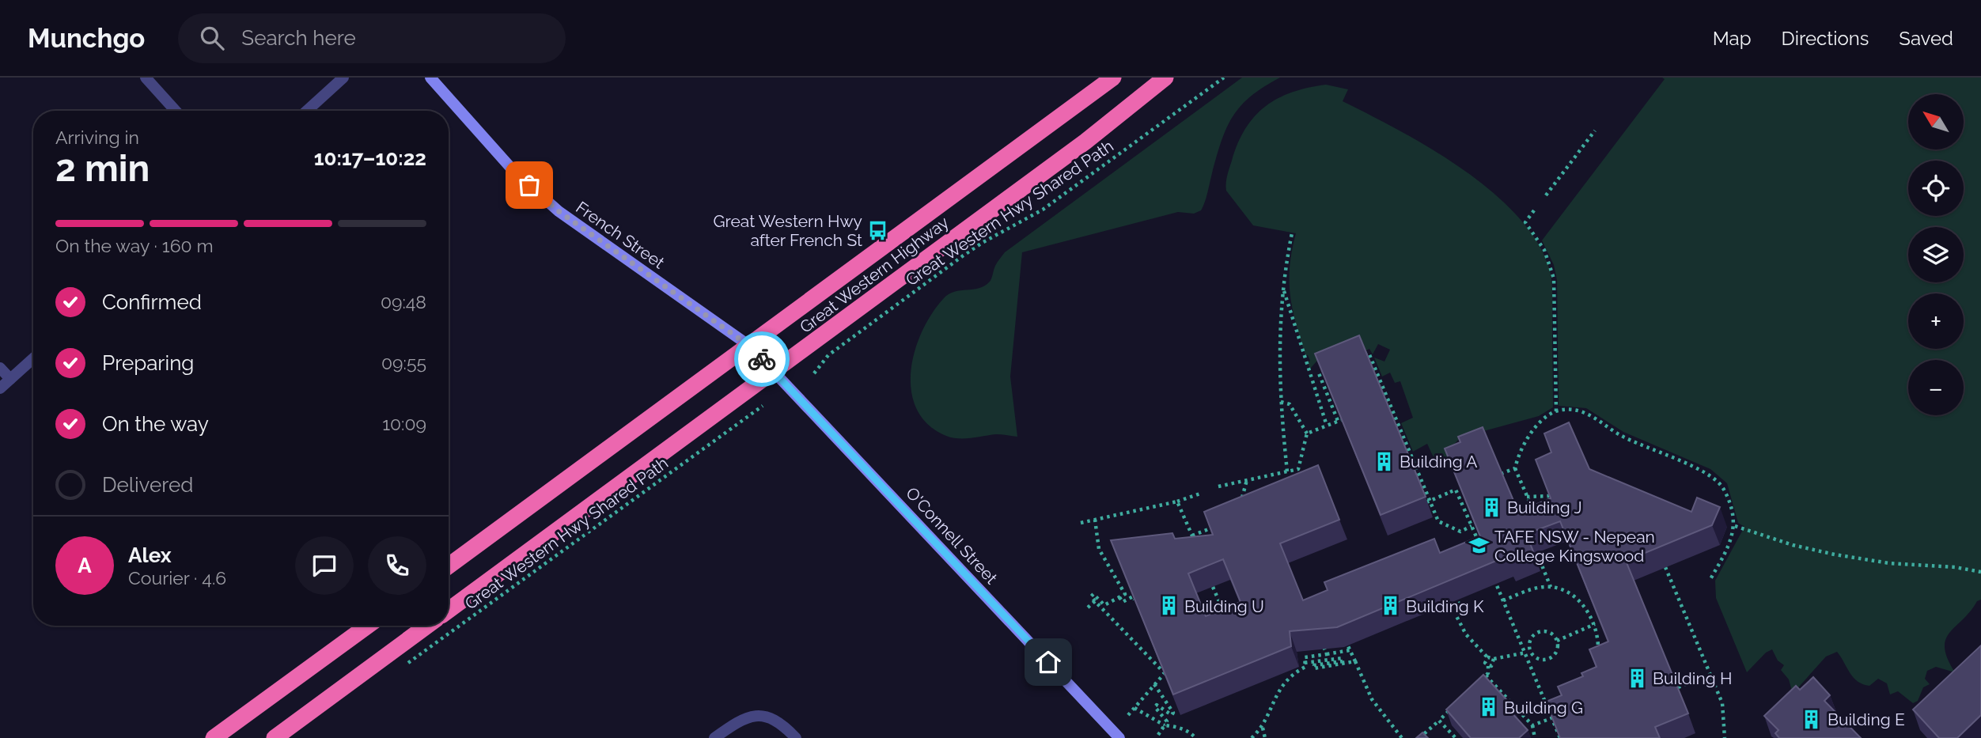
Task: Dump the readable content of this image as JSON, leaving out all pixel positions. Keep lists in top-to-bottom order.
{
  "streets": {
    "highway": ["Great Western Highway"],
    "street": ["French Street", "O'Connell Street"],
    "path": ["Great Western Hwy Shared Path"]
  },
  "crossings": [
    ["French Street", "Great Western Highway"],
    ["French Street", "O'Connell Street"],
    ["Great Western Highway", "O'Connell Street"]
  ],
  "places": {
    "bus stop": ["Great Western Hwy after French St"],
    "building": [
      "Building A",
      "Building J",
      "Building U",
      "Building K",
      "Building H",
      "Building G",
      "Building E"
    ],
    "school or university": ["TAFE NSW - Nepean College Kingswood"]
  },
  "north": "top left",
  "page": {
    "header": "Munchgo",
    "search": "Search here",
    "nav": ["Map", "Directions", "Saved"],
    "map_buttons": ["+", "−"],
    "heading": ["2 min", "Arriving in", "10:17–10:22"],
    "panel": ["Alex", "Courier · 4.6"],
    "bar": "On the way · 160 m",
    "list": [
      ["Confirmed", "09:48"],
      ["Preparing", "09:55"],
      ["On the way", "10:09"],
      "Delivered"
    ],
    "round": "A"
  }
}
